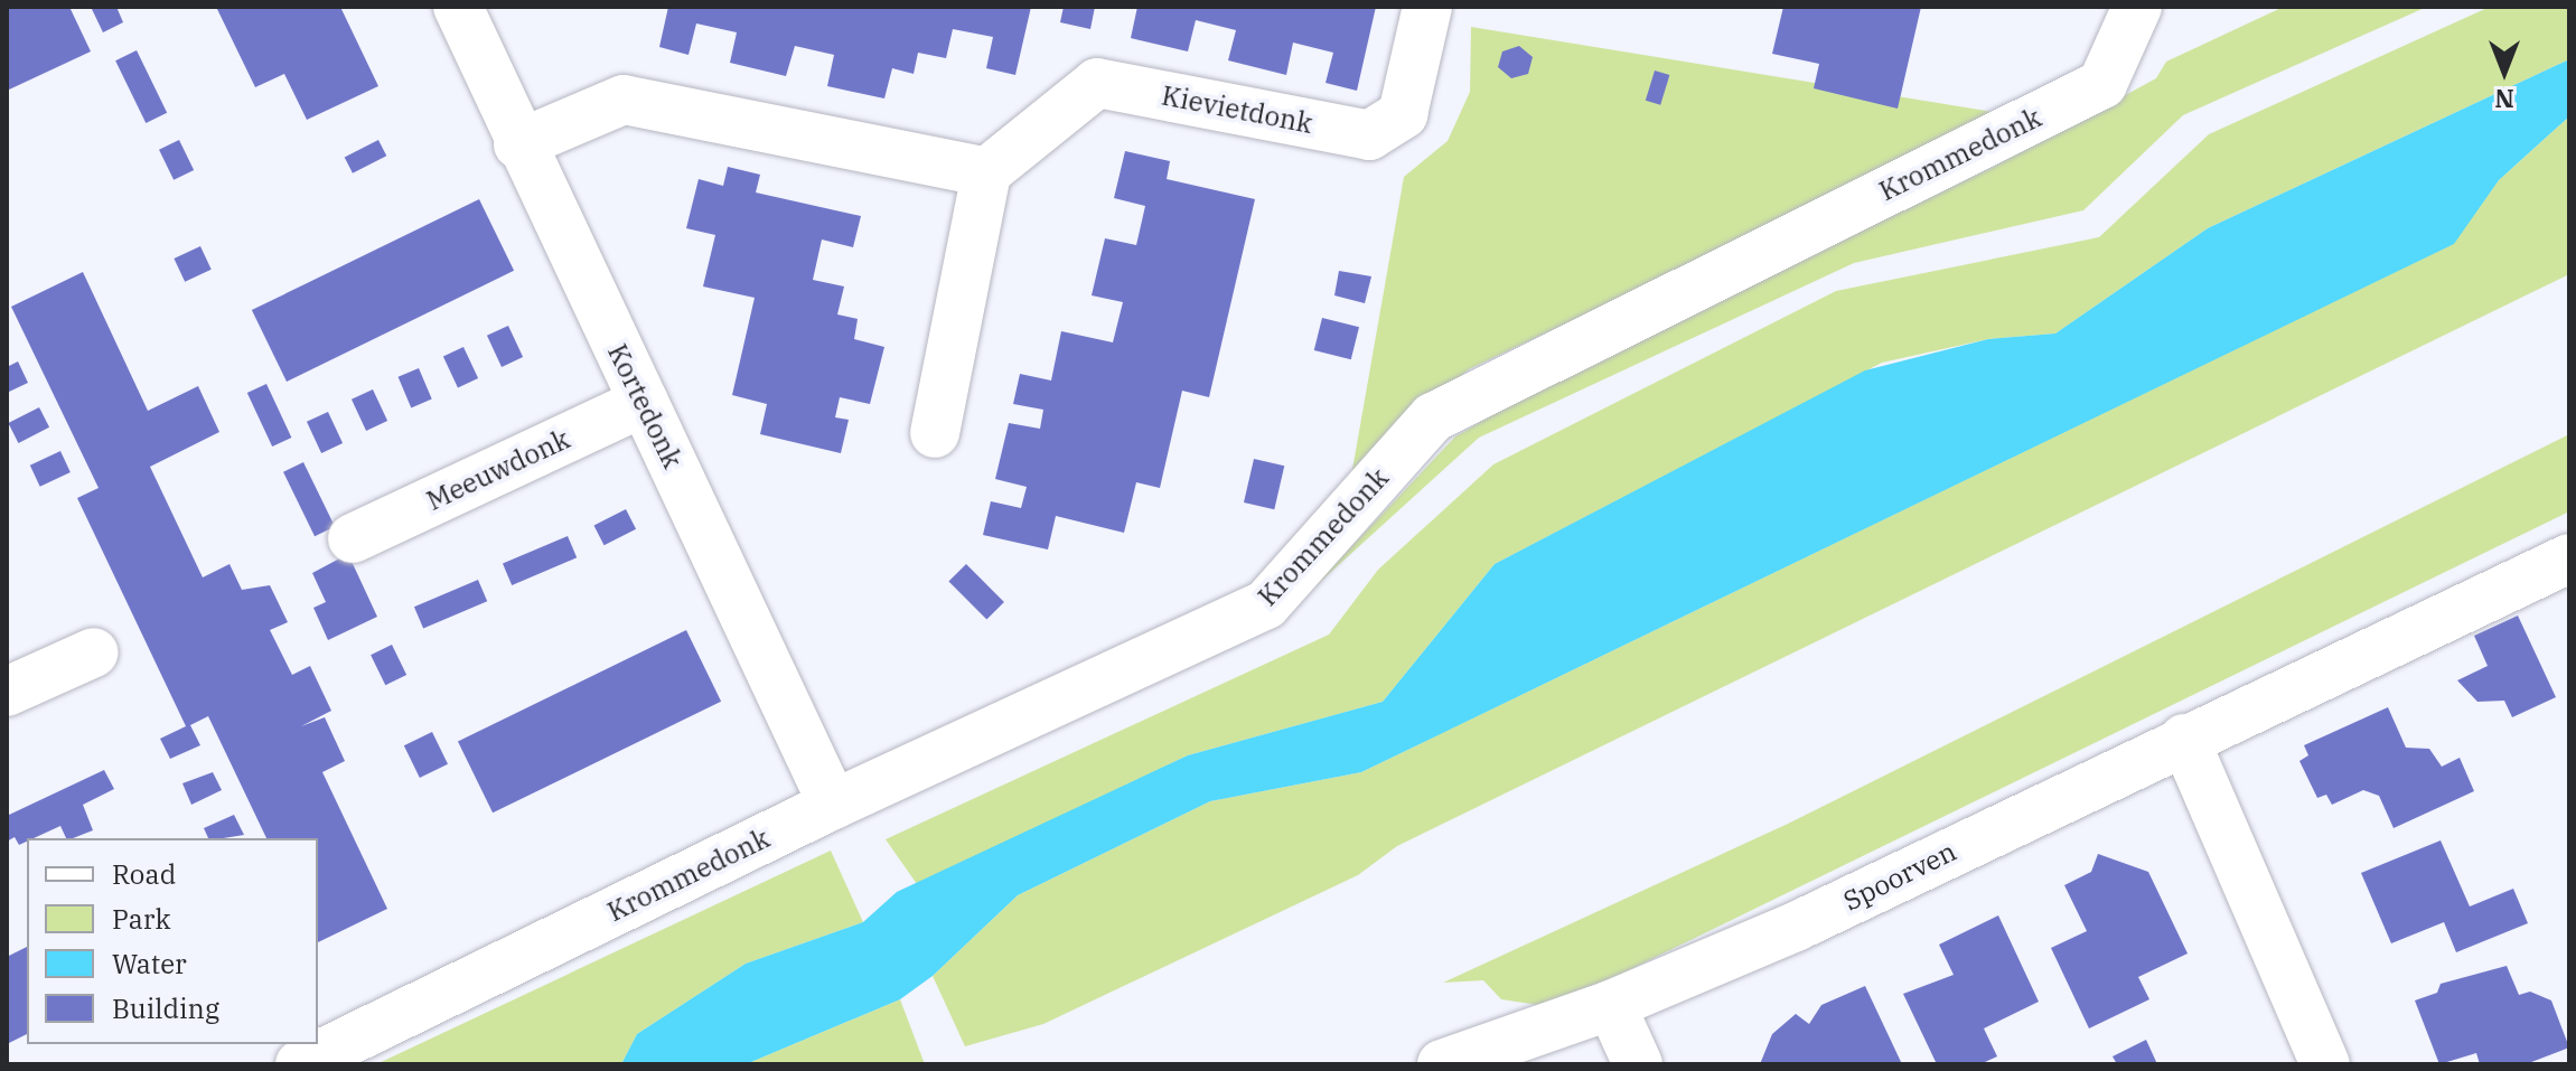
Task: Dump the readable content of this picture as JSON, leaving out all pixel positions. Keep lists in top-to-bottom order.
{
  "streets": {
    "street": [
      "Kievietdonk",
      "Krommedonk",
      "Kortedonk",
      "Meeuwdonk",
      "Spoorven"
    ]
  },
  "crossings": [
    ["Krommedonk", "Kortedonk"],
    ["Kortedonk", "Meeuwdonk"]
  ],
  "legend": [
    "Road",
    "Park",
    "Water",
    "Building"
  ],
  "north": "bottom"
}
